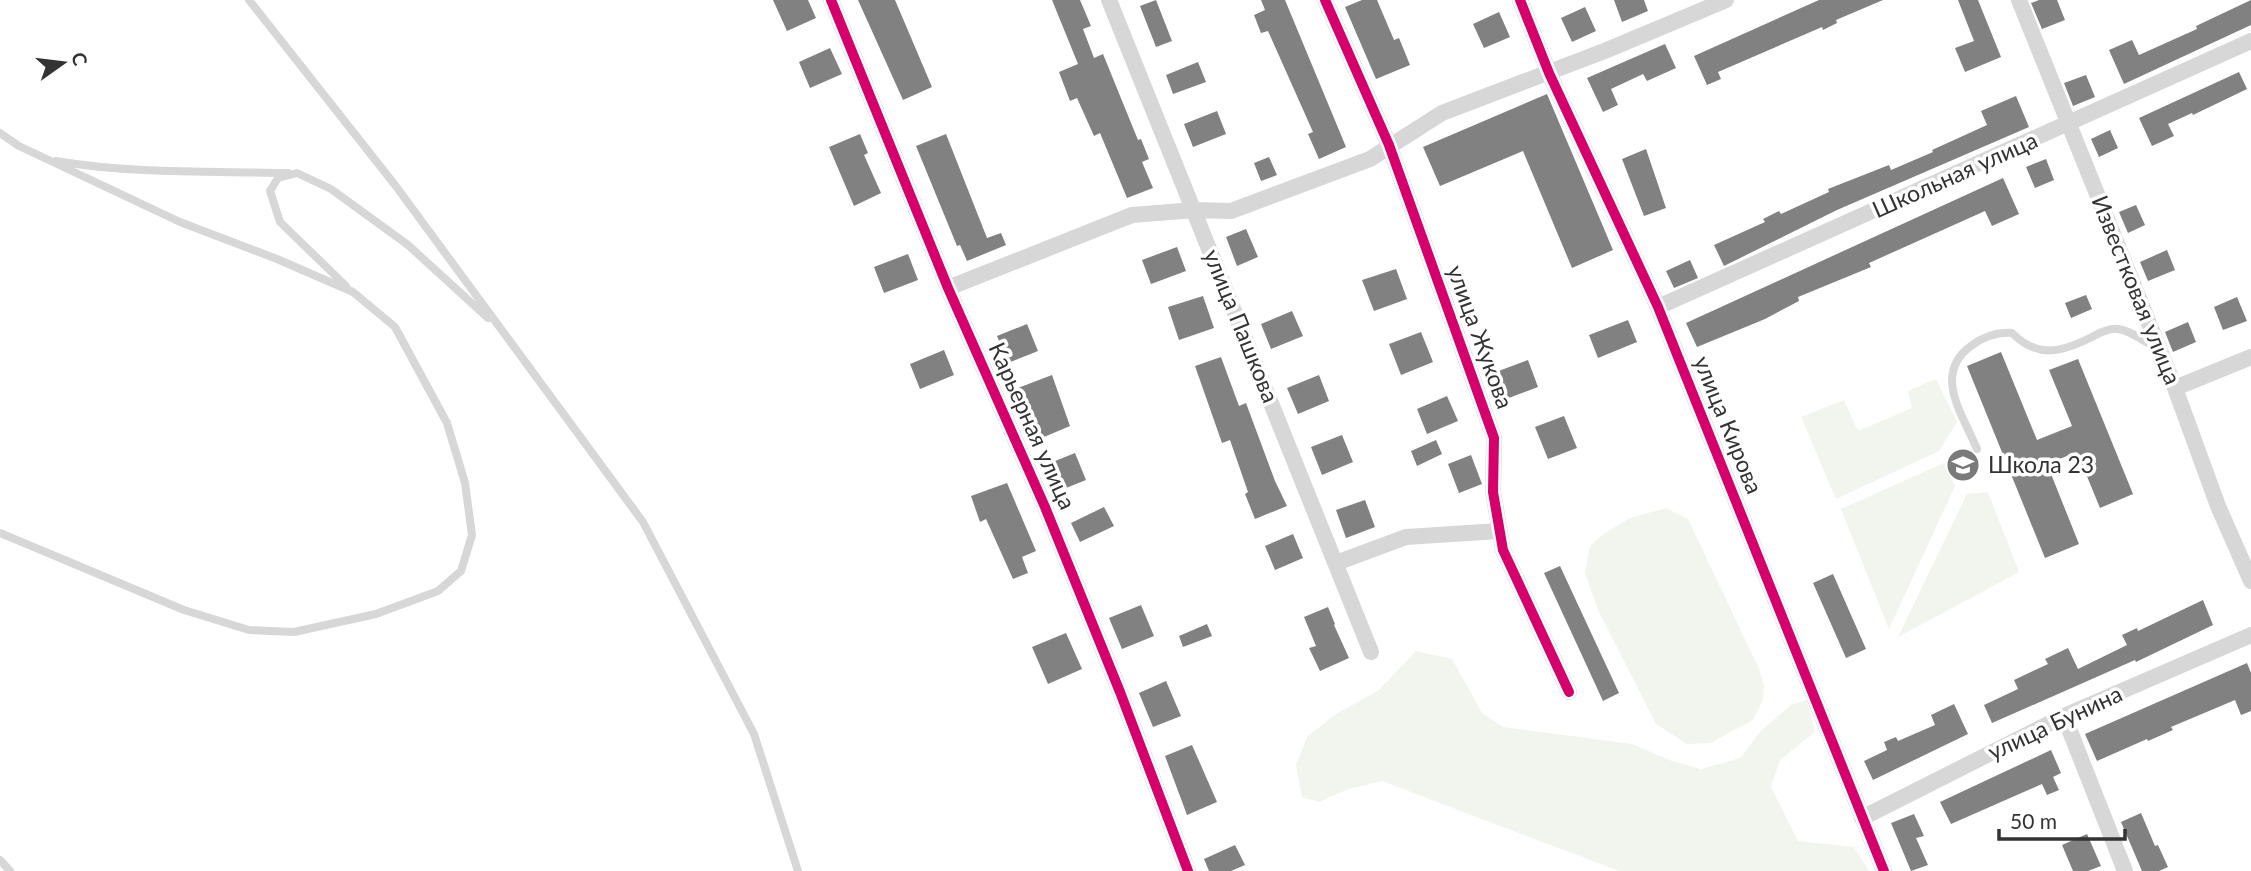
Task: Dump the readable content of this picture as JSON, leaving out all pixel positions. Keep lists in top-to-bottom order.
{
  "streets": {
    "street": [
      "Школьная улица",
      "Известковая улица",
      "улица Пашкова",
      "улица Жукова",
      "улица Кирова",
      "Карьерная улица",
      "улица Бунина"
    ]
  },
  "crossings": [
    ["Школьная улица", "Известковая улица"],
    ["Школьная улица", "улица Кирова"],
    ["улица Кирова", "улица Бунина"]
  ],
  "places": {
    "school or university": ["Школа 23"]
  },
  "scale_bar": "50 m",
  "north": "right"
}
